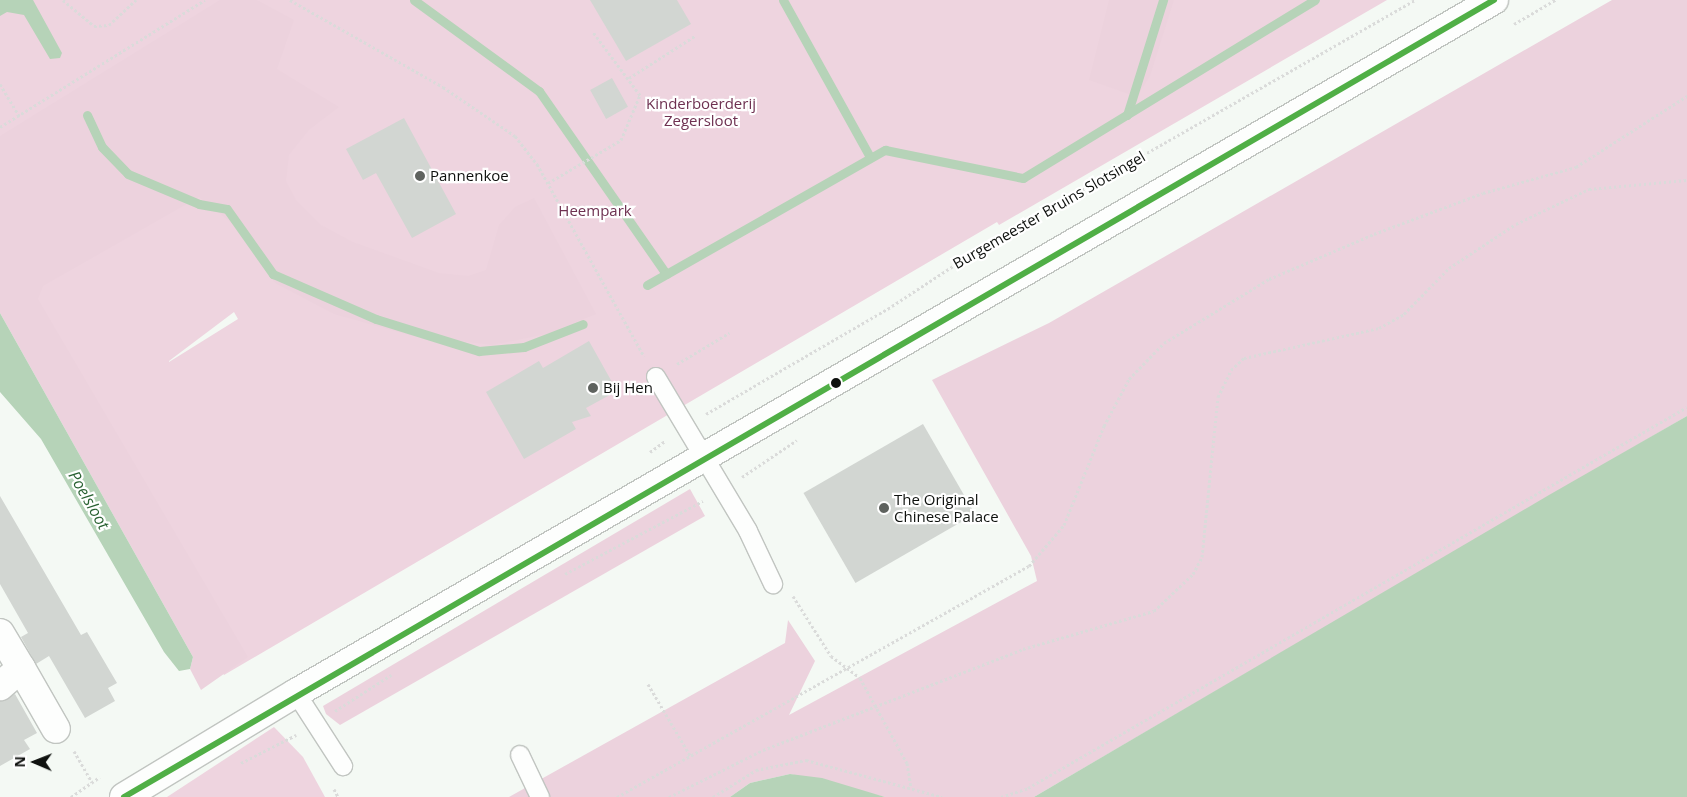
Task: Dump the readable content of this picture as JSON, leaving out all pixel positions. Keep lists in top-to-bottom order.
{
  "streets": {
    "path": ["Burgemeester Bruins Slotsingel"]
  },
  "water": ["Poelsloot"],
  "parks": ["Kinderboerderij Zegersloot", "Heempark"],
  "places": ["Pannenkoe", "Bij Hen", "The Original Chinese Palace"],
  "north": "left"
}
